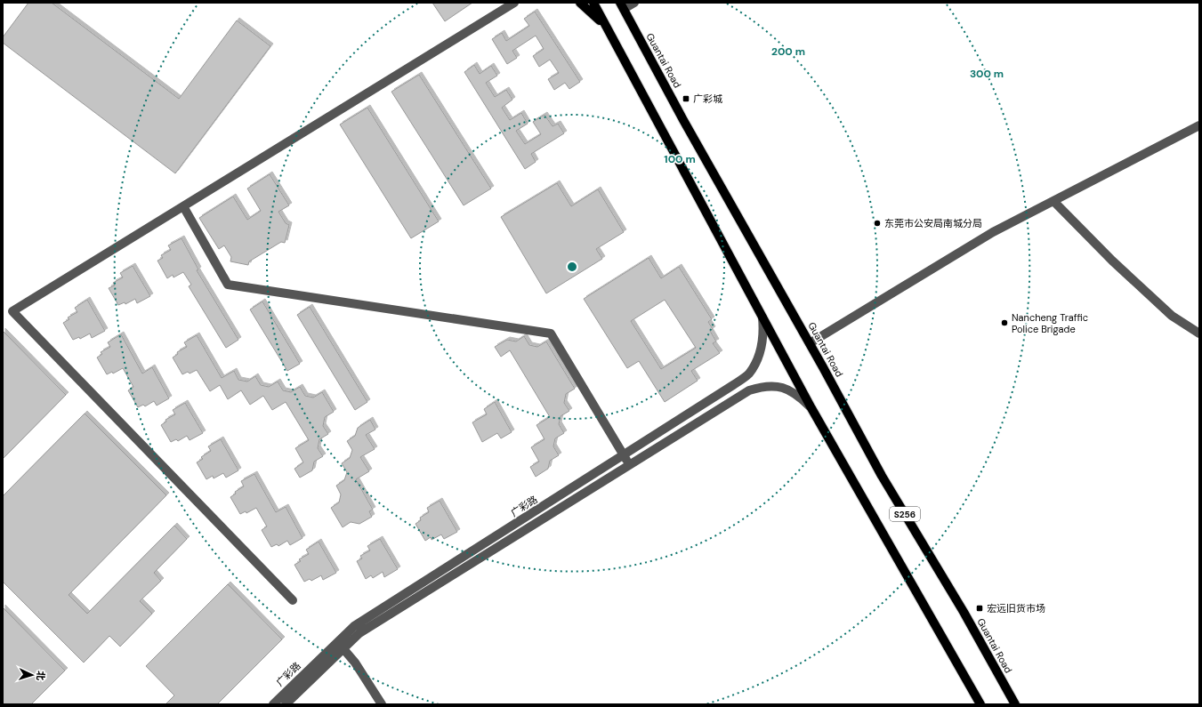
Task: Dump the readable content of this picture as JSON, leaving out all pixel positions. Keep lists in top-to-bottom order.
{
  "streets": {
    "main road": ["Guantai Road", "S256"],
    "street": ["广彩路"]
  },
  "crossings": [
    ["广彩路", "S256"]
  ],
  "places": {
    "transit": ["广彩城", "宏远旧货市场"],
    "other": ["东莞市公安局南城分局", "Nancheng Traffic Police Brigade"]
  },
  "north": "right",
  "rings": ["200 m", "300 m", "100 m"]
}
